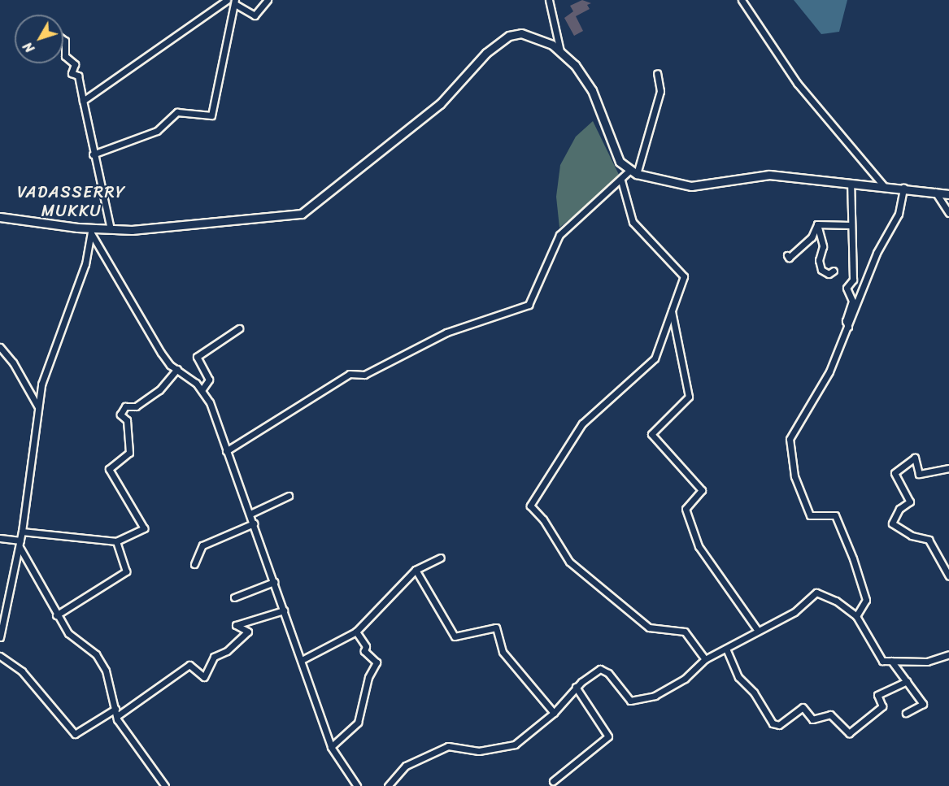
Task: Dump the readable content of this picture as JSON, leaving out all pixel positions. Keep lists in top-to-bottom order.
{
  "districts": ["VADASSERRY MUKKU"],
  "north": "bottom left"
}
